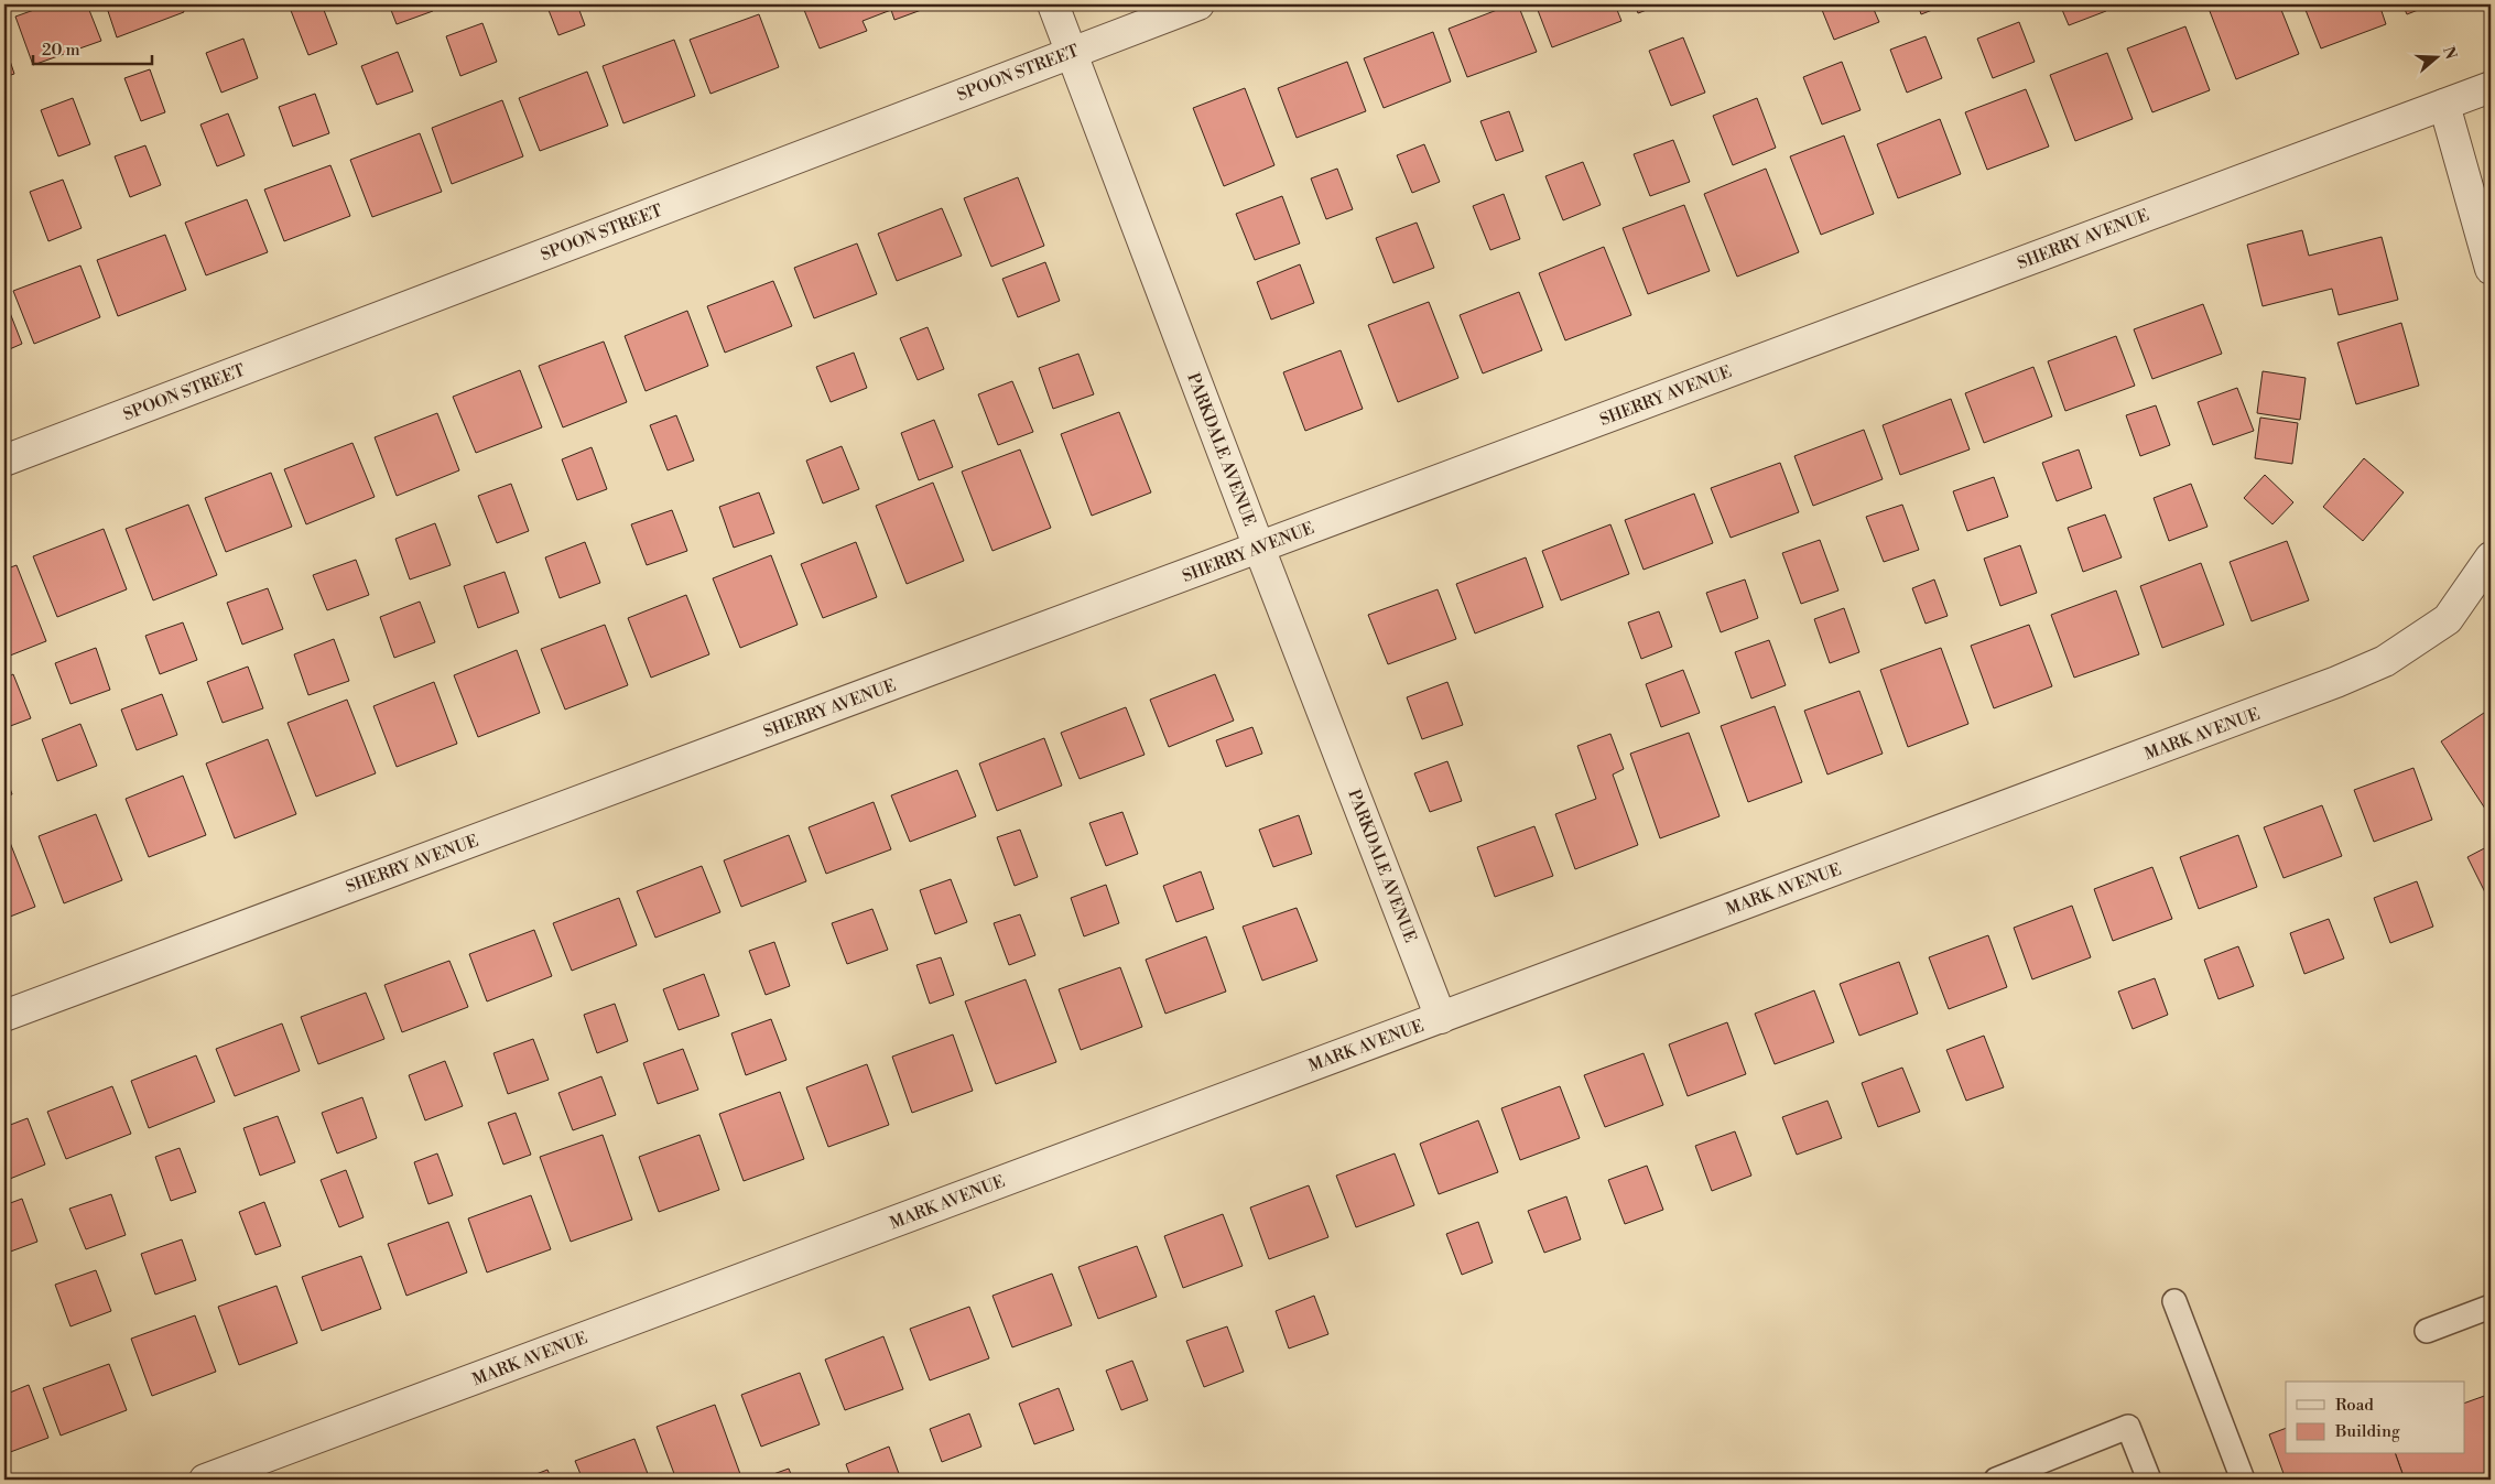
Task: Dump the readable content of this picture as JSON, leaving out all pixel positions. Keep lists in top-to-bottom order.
{
  "streets": {
    "street": [
      "SPOON STREET",
      "SHERRY AVENUE",
      "PARKDALE AVENUE",
      "MARK AVENUE"
    ]
  },
  "crossings": [
    ["SPOON STREET", "PARKDALE AVENUE"],
    ["SHERRY AVENUE", "PARKDALE AVENUE"],
    ["PARKDALE AVENUE", "MARK AVENUE"]
  ],
  "legend": ["Road", "Building"],
  "scale_bar": "20 m",
  "north": "right"
}
